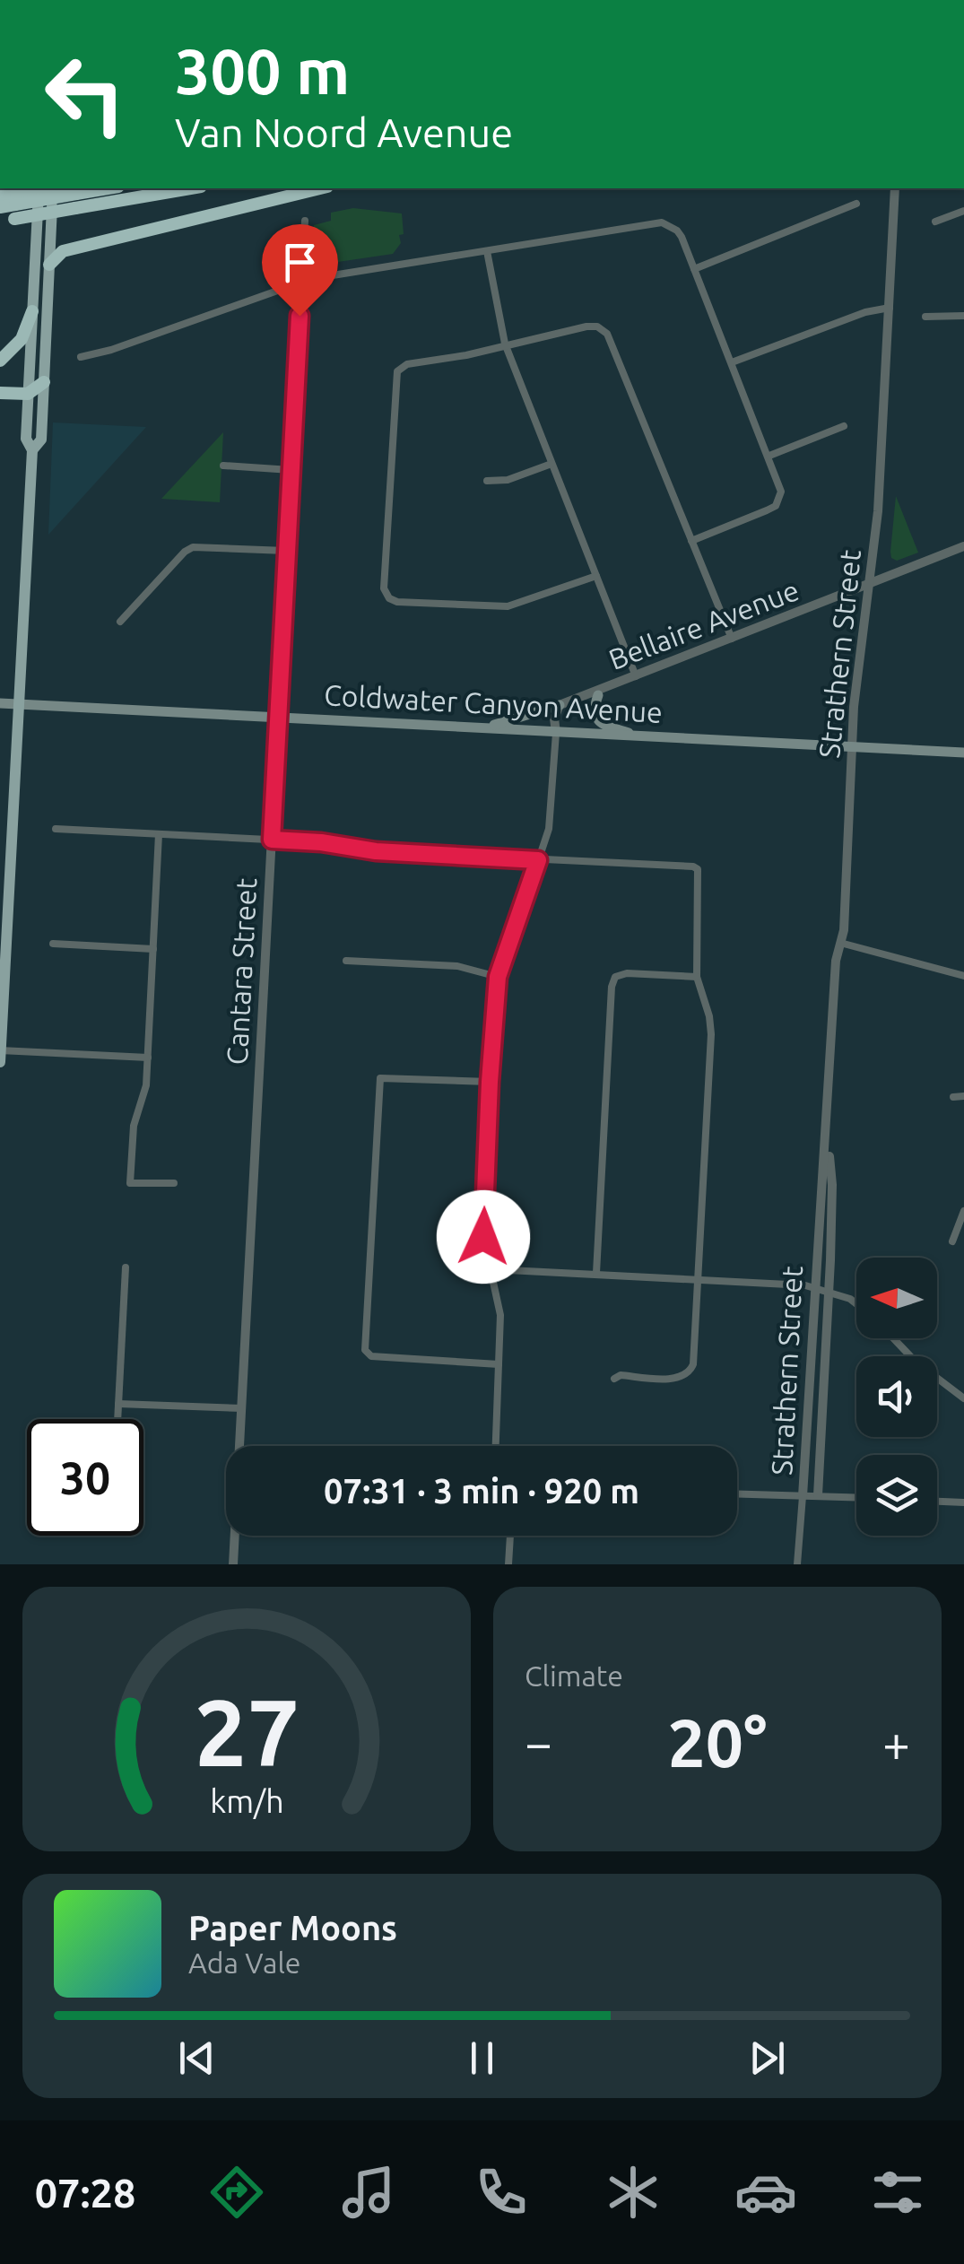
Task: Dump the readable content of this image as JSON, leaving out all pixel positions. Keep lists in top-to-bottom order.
{
  "streets": {
    "main road": ["Coldwater Canyon Avenue"],
    "street": ["Bellaire Avenue", "Strathern Street", "Cantara Street"]
  },
  "crossings": [
    ["Bellaire Avenue", "Strathern Street"],
    ["Strathern Street", "Coldwater Canyon Avenue"],
    ["Coldwater Canyon Avenue", "Cantara Street"]
  ],
  "north": "left",
  "page": {
    "turn": ["300 m", "Van Noord Avenue"],
    "limit": "30",
    "trip": "07:31 · 3 min · 920 m",
    "tile": "Climate",
    "heat": ["−", "20°", "+"],
    "song": ["Paper Moons", "Ada Vale"],
    "tabs": "07:28",
    "gauge": ["27", "km/h"]
  }
}
